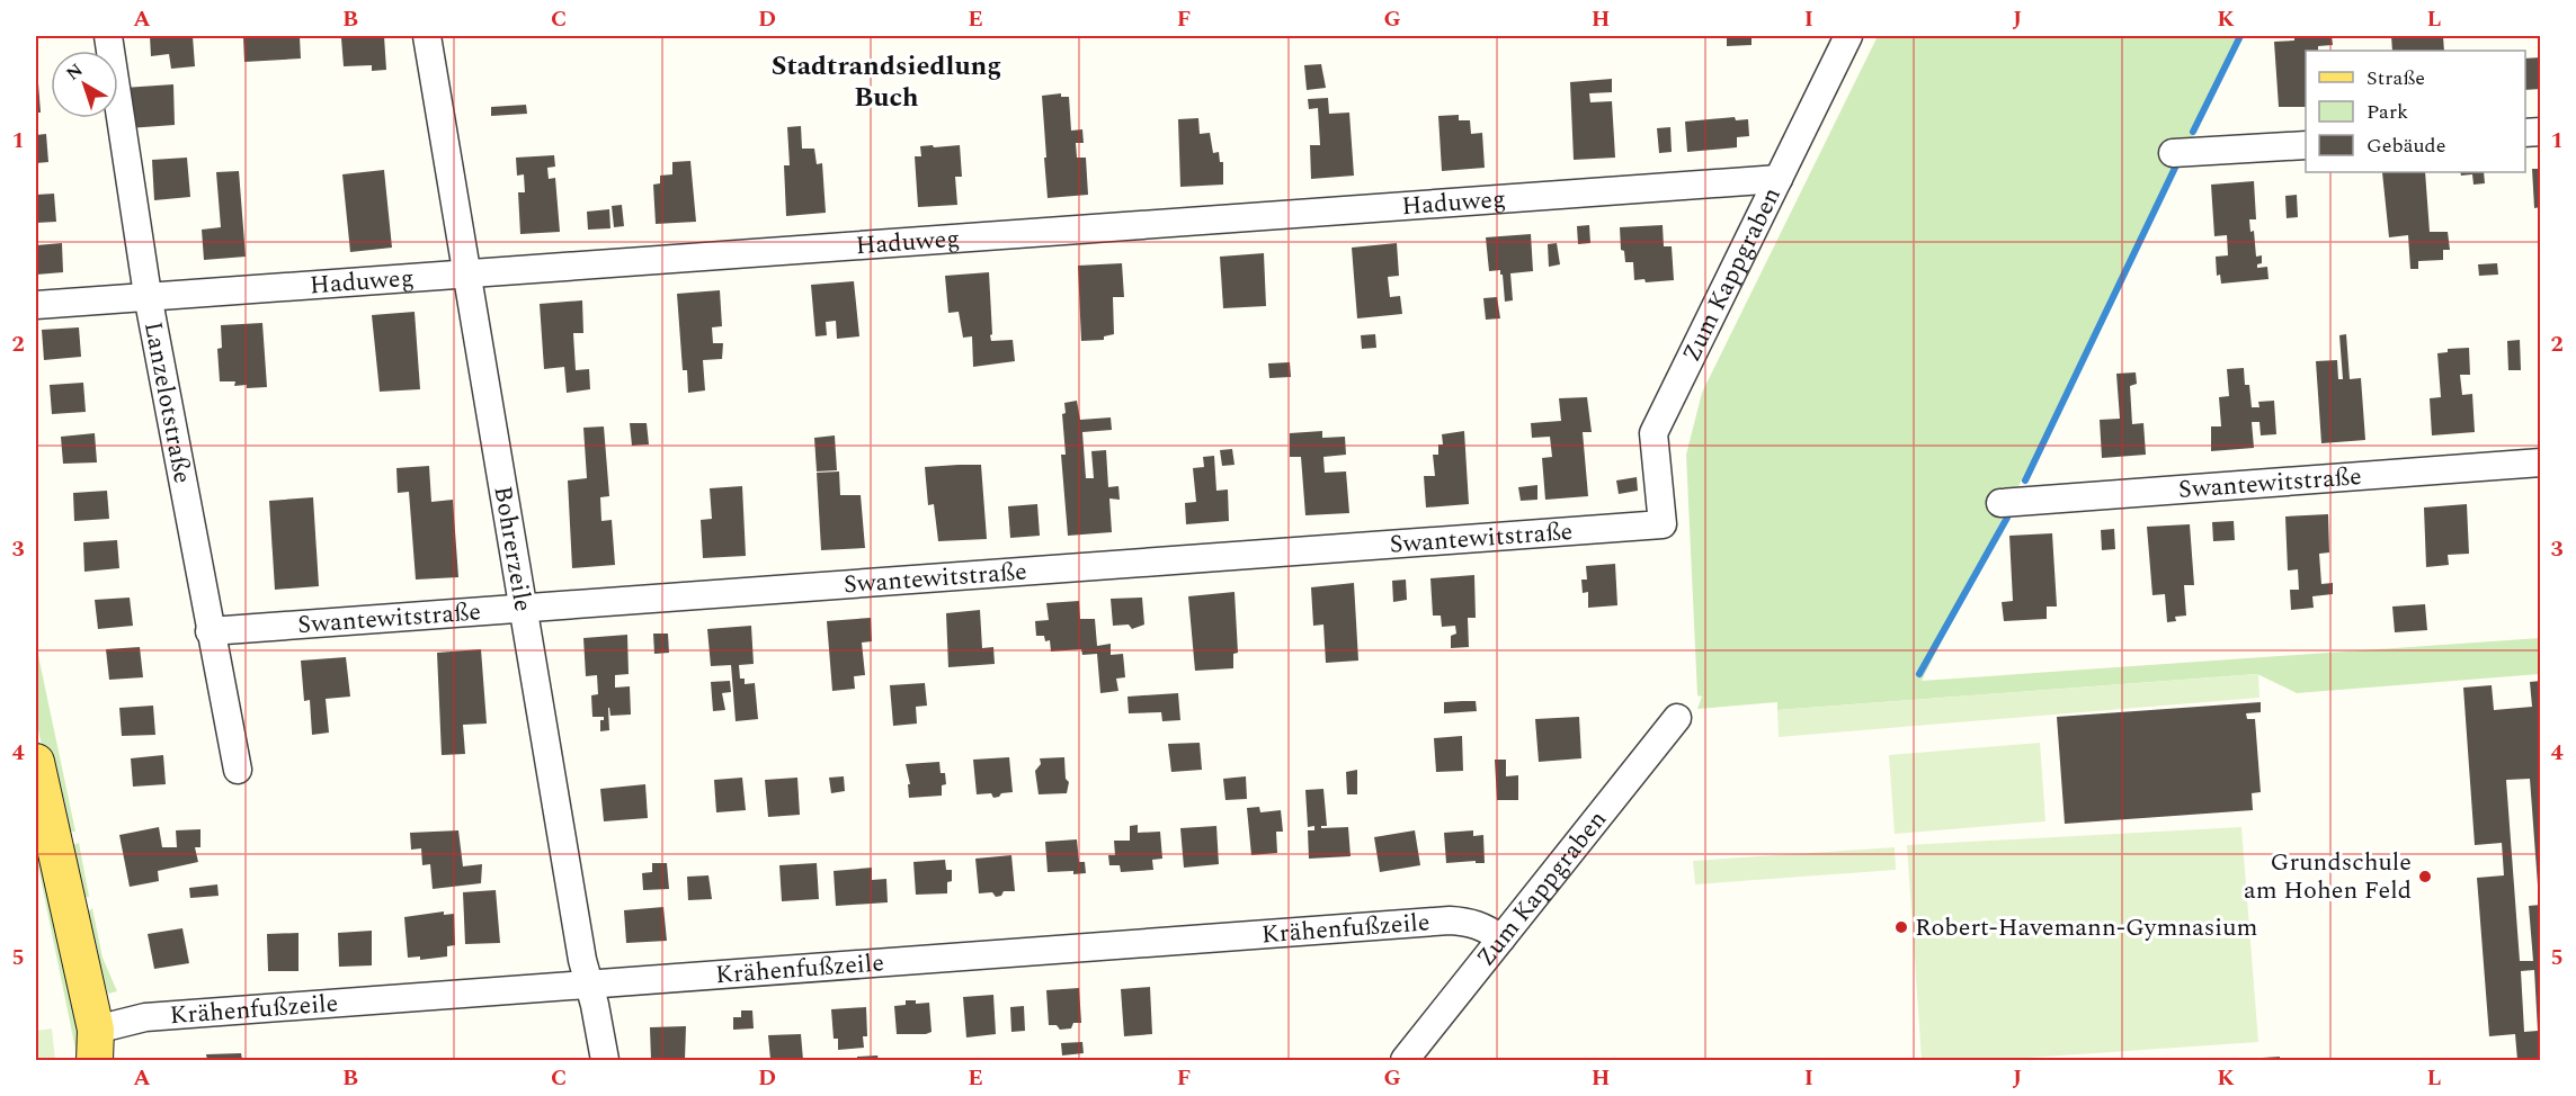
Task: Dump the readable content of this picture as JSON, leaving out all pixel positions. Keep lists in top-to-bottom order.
{
  "streets": {
    "street": [
      "Haduweg",
      "Zum Kappgraben",
      "Lanzelotstraße",
      "Swantewitstraße",
      "Bohrerzeile",
      "Krähenfußzeile"
    ]
  },
  "crossings": [
    ["Haduweg", "Zum Kappgraben"],
    ["Haduweg", "Lanzelotstraße"],
    ["Haduweg", "Bohrerzeile"],
    ["Zum Kappgraben", "Swantewitstraße"],
    ["Zum Kappgraben", "Krähenfußzeile"],
    ["Lanzelotstraße", "Swantewitstraße"],
    ["Swantewitstraße", "Bohrerzeile"],
    ["Bohrerzeile", "Krähenfußzeile"]
  ],
  "districts": ["Stadtrandsiedlung Buch"],
  "places": ["Grundschule am Hohen Feld", "Robert-Havemann-Gymnasium"],
  "legend": ["Straße", "Park", "Gebäude"],
  "north": "top left",
  "grid": {
    "columns": [
      "A",
      "B",
      "C",
      "D",
      "E",
      "F",
      "G",
      "H",
      "I",
      "J",
      "K",
      "L"
    ],
    "rows": [
      "1",
      "2",
      "3",
      "4",
      "5"
    ]
  }
}
